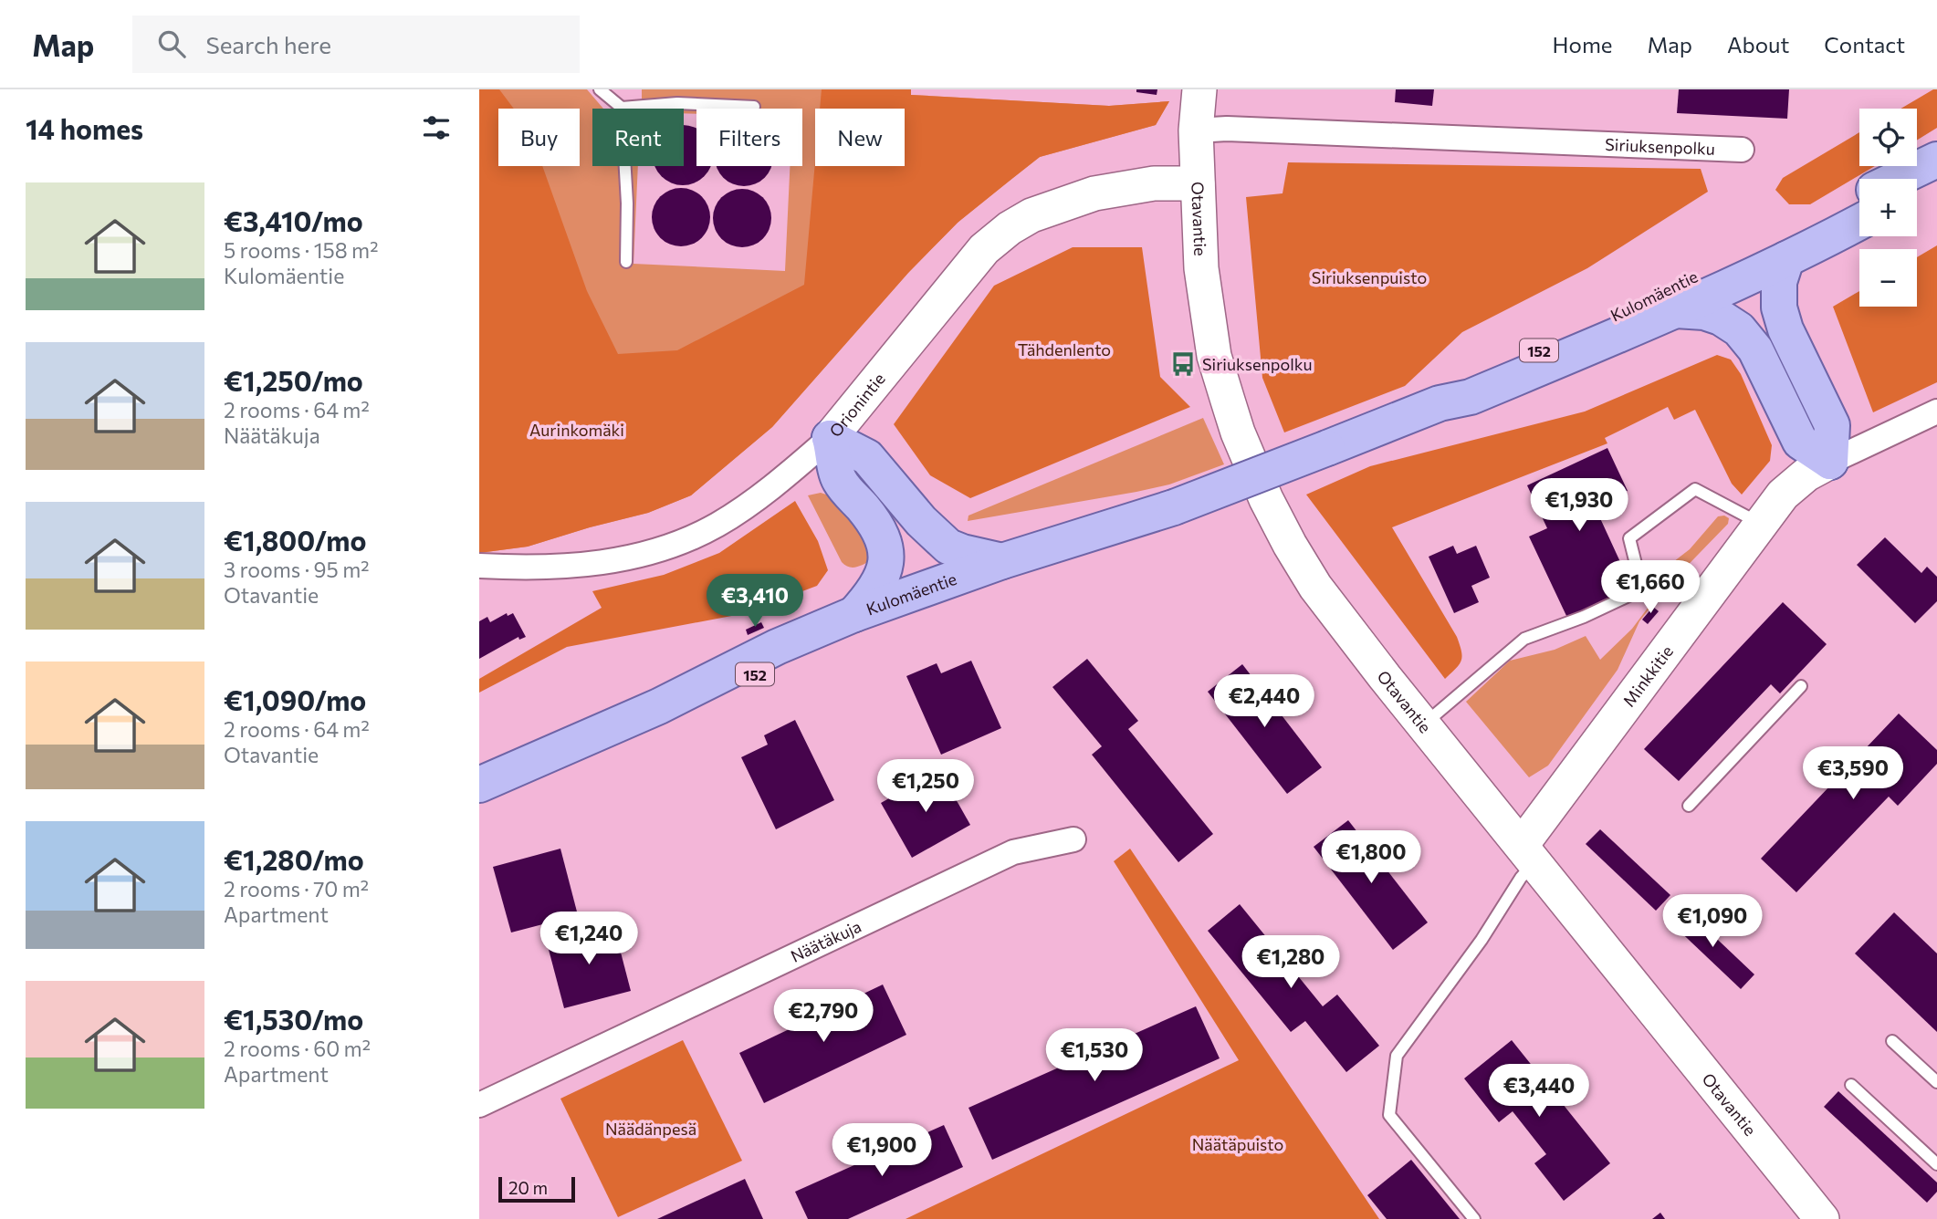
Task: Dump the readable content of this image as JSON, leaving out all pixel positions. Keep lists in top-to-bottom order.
{
  "streets": {
    "main road": [
      "Otavantie",
      "Kulomäentie",
      "152",
      "Orionintie",
      "Minkkitie"
    ],
    "street": ["Siriuksenpolku", "Näätäkuja"]
  },
  "crossings": [
    ["Siriuksenpolku", "Otavantie"],
    ["Otavantie", "Orionintie"],
    ["Otavantie", "Minkkitie"]
  ],
  "parks": [
    "Siriuksenpuisto",
    "Tähdenlento",
    "Aurinkomäki",
    "Näädänpesä",
    "Näätäpuisto"
  ],
  "places": {
    "bus stop": ["Siriuksenpolku"]
  },
  "scale_bar": "20 m",
  "page": {
    "header": "Map",
    "search": "Search here",
    "nav": [
      "Home",
      "Map",
      "About",
      "Contact"
    ],
    "heading": "14 homes",
    "map_buttons": ["+", "−"],
    "chip": [
      "Buy",
      "Rent",
      "Filters",
      "New"
    ],
    "list": [
      {
        "name": "€3,410/mo",
        "note": "5 rooms · 158 m² · Kulomäentie"
      },
      {
        "name": "€1,250/mo",
        "note": "2 rooms · 64 m² · Näätäkuja"
      },
      {
        "name": "€1,800/mo",
        "note": "3 rooms · 95 m² · Otavantie"
      },
      {
        "name": "€1,090/mo",
        "note": "2 rooms · 64 m² · Otavantie"
      },
      {
        "name": "€1,280/mo",
        "note": "2 rooms · 70 m² · Apartment"
      },
      {
        "name": "€1,530/mo",
        "note": "2 rooms · 60 m² · Apartment"
      }
    ],
    "price": [
      "€1,930",
      "€1,660",
      "€3,410",
      "€2,440",
      "€3,590",
      "€1,250",
      "€1,800",
      "€1,090",
      "€1,240",
      "€1,280",
      "€2,790",
      "€1,530",
      "€3,440",
      "€1,900"
    ],
    "scale": "20 m"
  }
}
